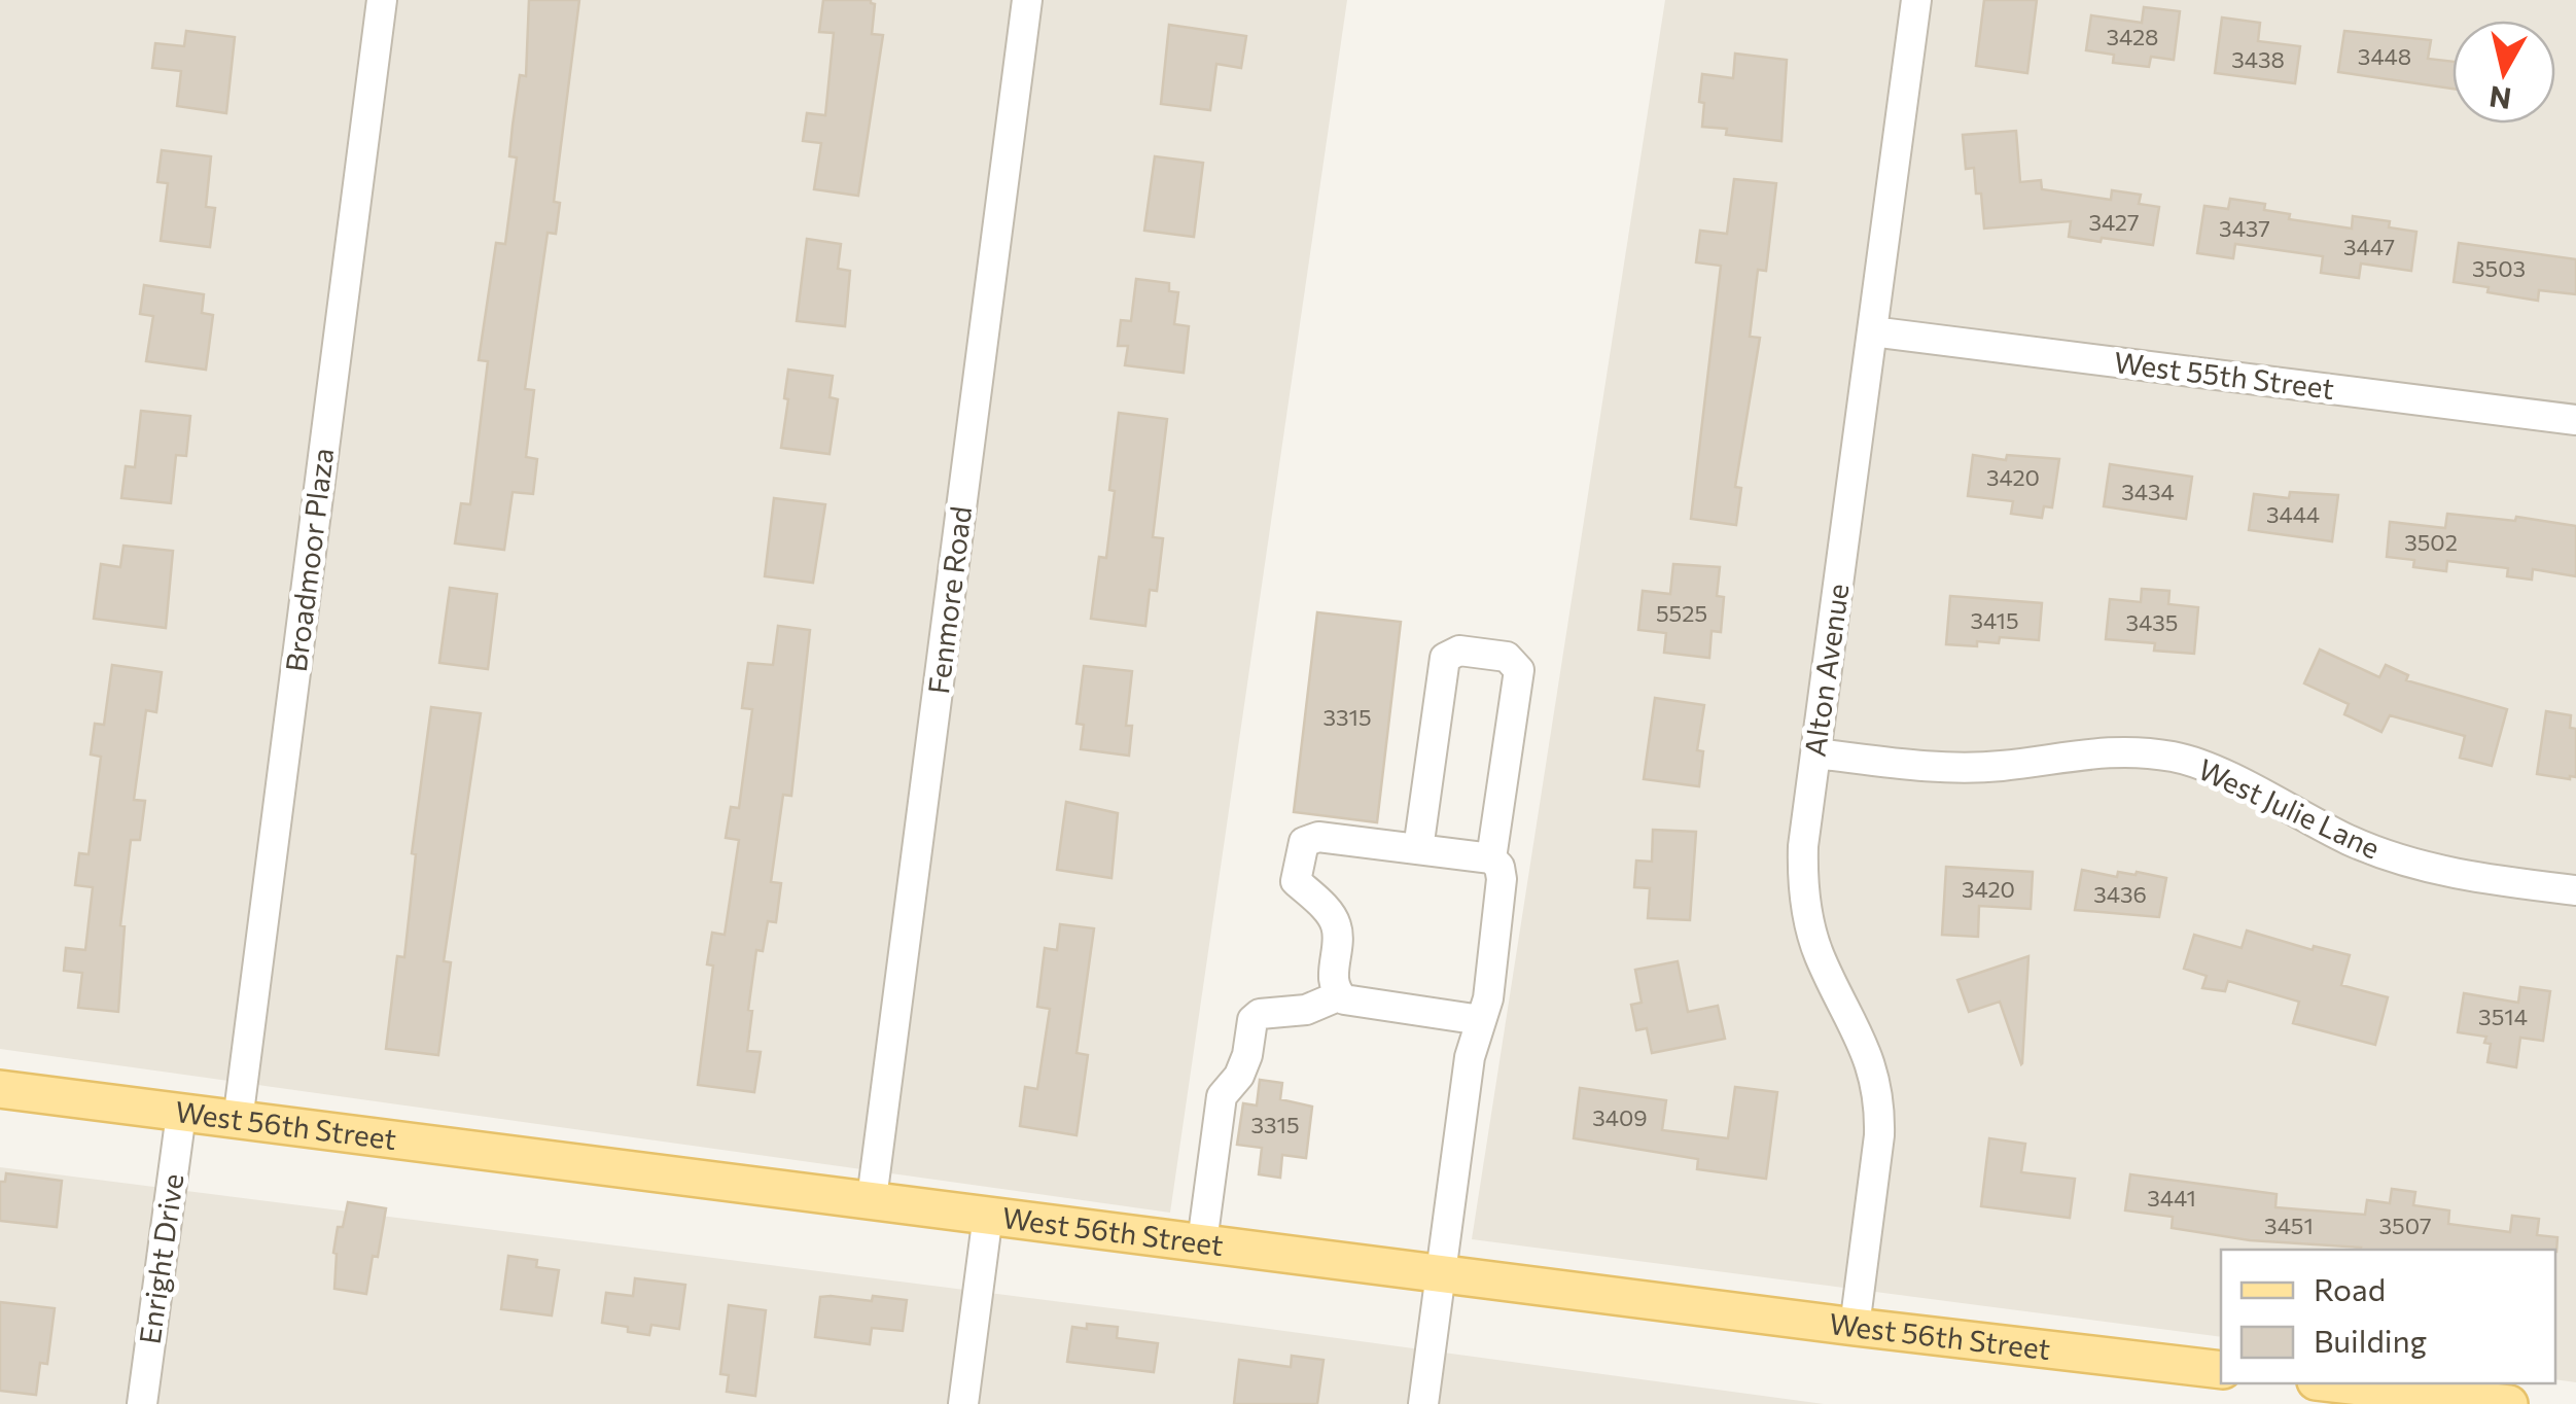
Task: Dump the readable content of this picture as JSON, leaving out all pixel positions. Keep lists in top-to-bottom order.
{
  "streets": {
    "main road": ["West 56th Street"],
    "street": [
      "West 55th Street",
      "Broadmoor Plaza",
      "Fenmore Road",
      "Alton Avenue",
      "West Julie Lane",
      "Enright Drive"
    ]
  },
  "crossings": [
    ["West 55th Street", "Alton Avenue"],
    ["Broadmoor Plaza", "West 56th Street"],
    ["Fenmore Road", "West 56th Street"],
    ["Alton Avenue", "West Julie Lane"],
    ["Alton Avenue", "West 56th Street"],
    ["West 56th Street", "Enright Drive"]
  ],
  "house_numbers": [
    "3428",
    "3448",
    "3438",
    "3427",
    "3437",
    "3447",
    "3503",
    "3420",
    "3434",
    "3444",
    "3502",
    "5525",
    "3415",
    "3435",
    "3315",
    "3420",
    "3436",
    "3514",
    "3409",
    "3315",
    "3441",
    "3451",
    "3507"
  ],
  "legend": ["Road", "Building"],
  "north": "bottom"
}
